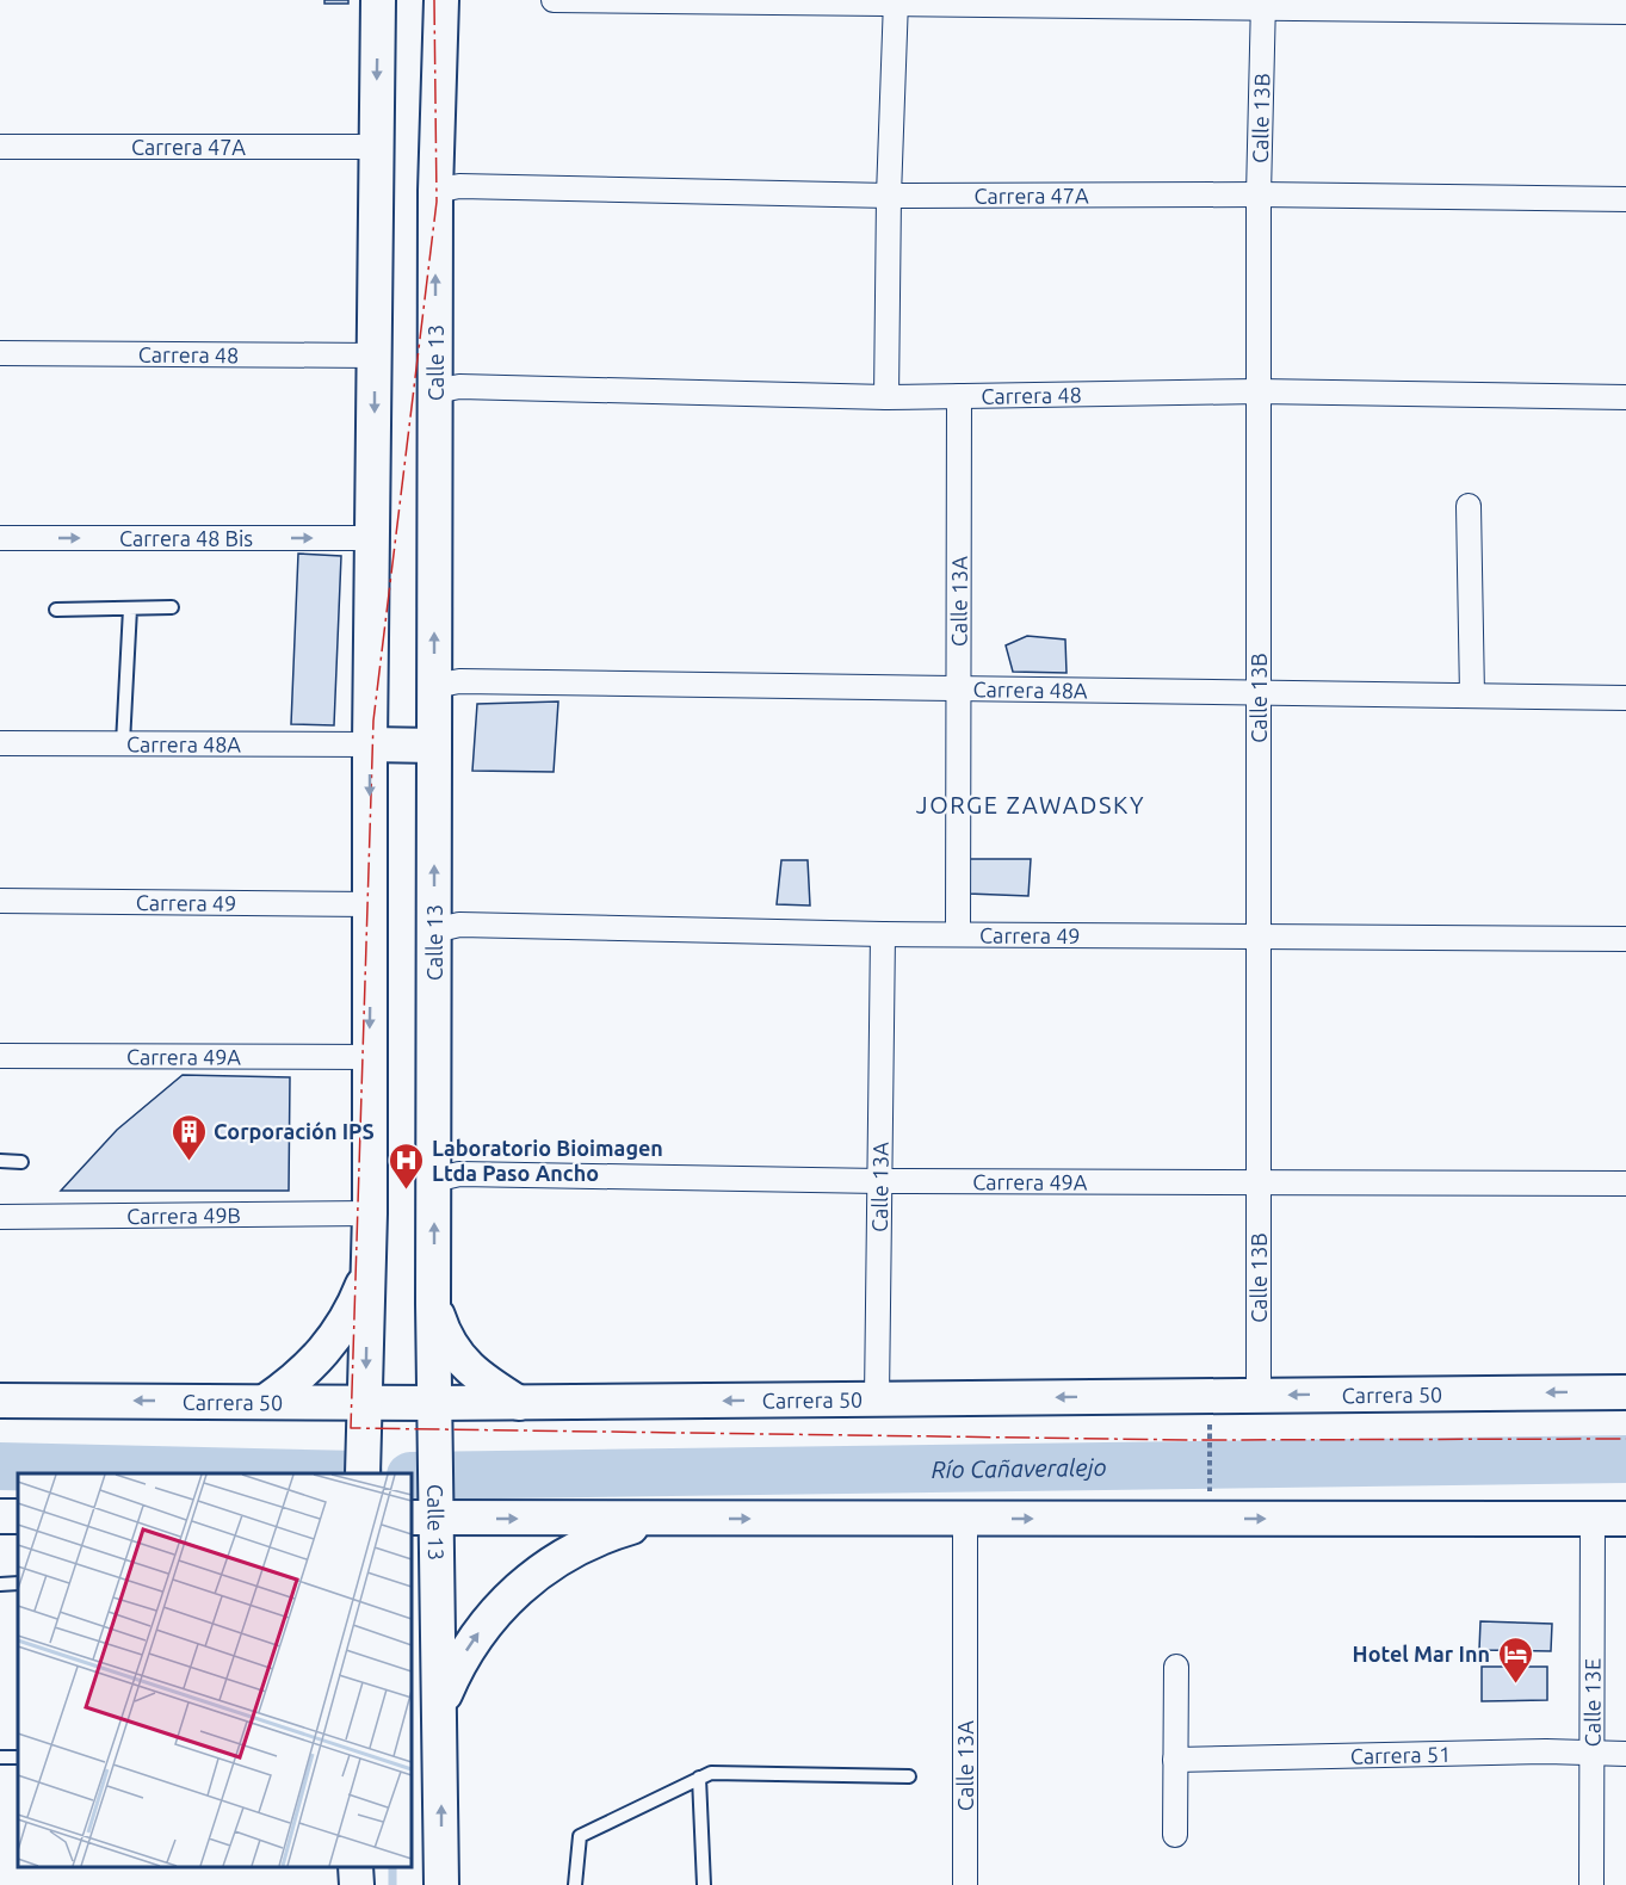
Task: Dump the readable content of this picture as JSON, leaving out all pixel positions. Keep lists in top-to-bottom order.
{
  "streets": {
    "main road": ["Calle 13", "Carrera 50"],
    "street": [
      "Calle 13B",
      "Carrera 47A",
      "Carrera 48",
      "Carrera 48 Bis",
      "Calle 13A",
      "Carrera 48A",
      "Carrera 49",
      "Carrera 49A",
      "Carrera 49B",
      "Calle 13E",
      "Carrera 51"
    ]
  },
  "crossings": [
    ["Calle 13B", "Carrera 47A"],
    ["Calle 13B", "Carrera 48"],
    ["Calle 13B", "Carrera 48A"],
    ["Calle 13B", "Carrera 49"],
    ["Calle 13B", "Carrera 49A"],
    ["Calle 13B", "Carrera 50"],
    ["Carrera 47A", "Calle 13"],
    ["Carrera 48", "Calle 13"],
    ["Carrera 48", "Calle 13A"],
    ["Calle 13", "Carrera 48A"],
    ["Calle 13", "Carrera 49"],
    ["Calle 13", "Carrera 49A"],
    ["Calle 13", "Carrera 50"],
    ["Calle 13A", "Carrera 48A"],
    ["Calle 13A", "Carrera 49"],
    ["Calle 13A", "Carrera 49A"],
    ["Calle 13A", "Carrera 50"],
    ["Calle 13E", "Carrera 51"]
  ],
  "one_way": ["Carrera 48 Bis"],
  "districts": ["JORGE ZAWADSKY"],
  "water": ["Río Cañaveralejo"],
  "places": {
    "building": ["Corporación IPS"],
    "hospital": ["Laboratorio Bioimagen Ltda Paso Ancho"],
    "hotel": ["Hotel Mar Inn"]
  }
}
